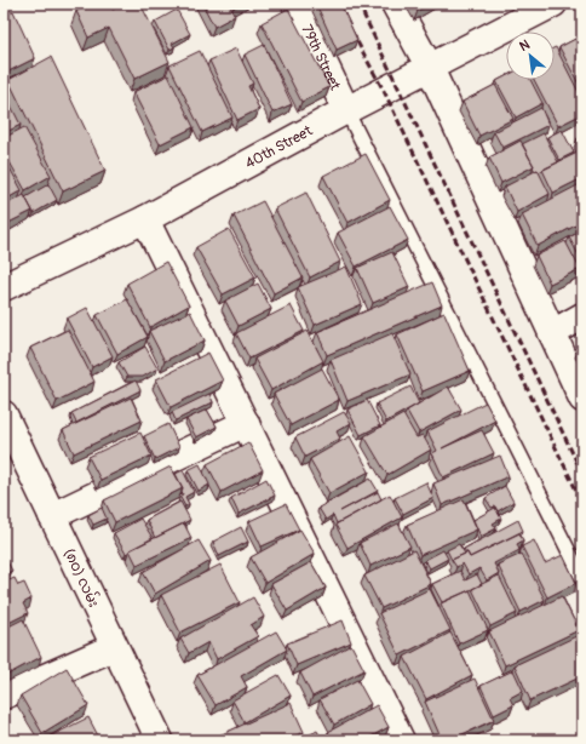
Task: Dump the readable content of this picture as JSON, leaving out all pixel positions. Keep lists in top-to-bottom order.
{
  "streets": {
    "street": ["79th Street", "40th Street", "(၈၀) လမ်း"]
  },
  "crossings": [
    ["79th Street", "40th Street"]
  ],
  "north": "top left"
}
